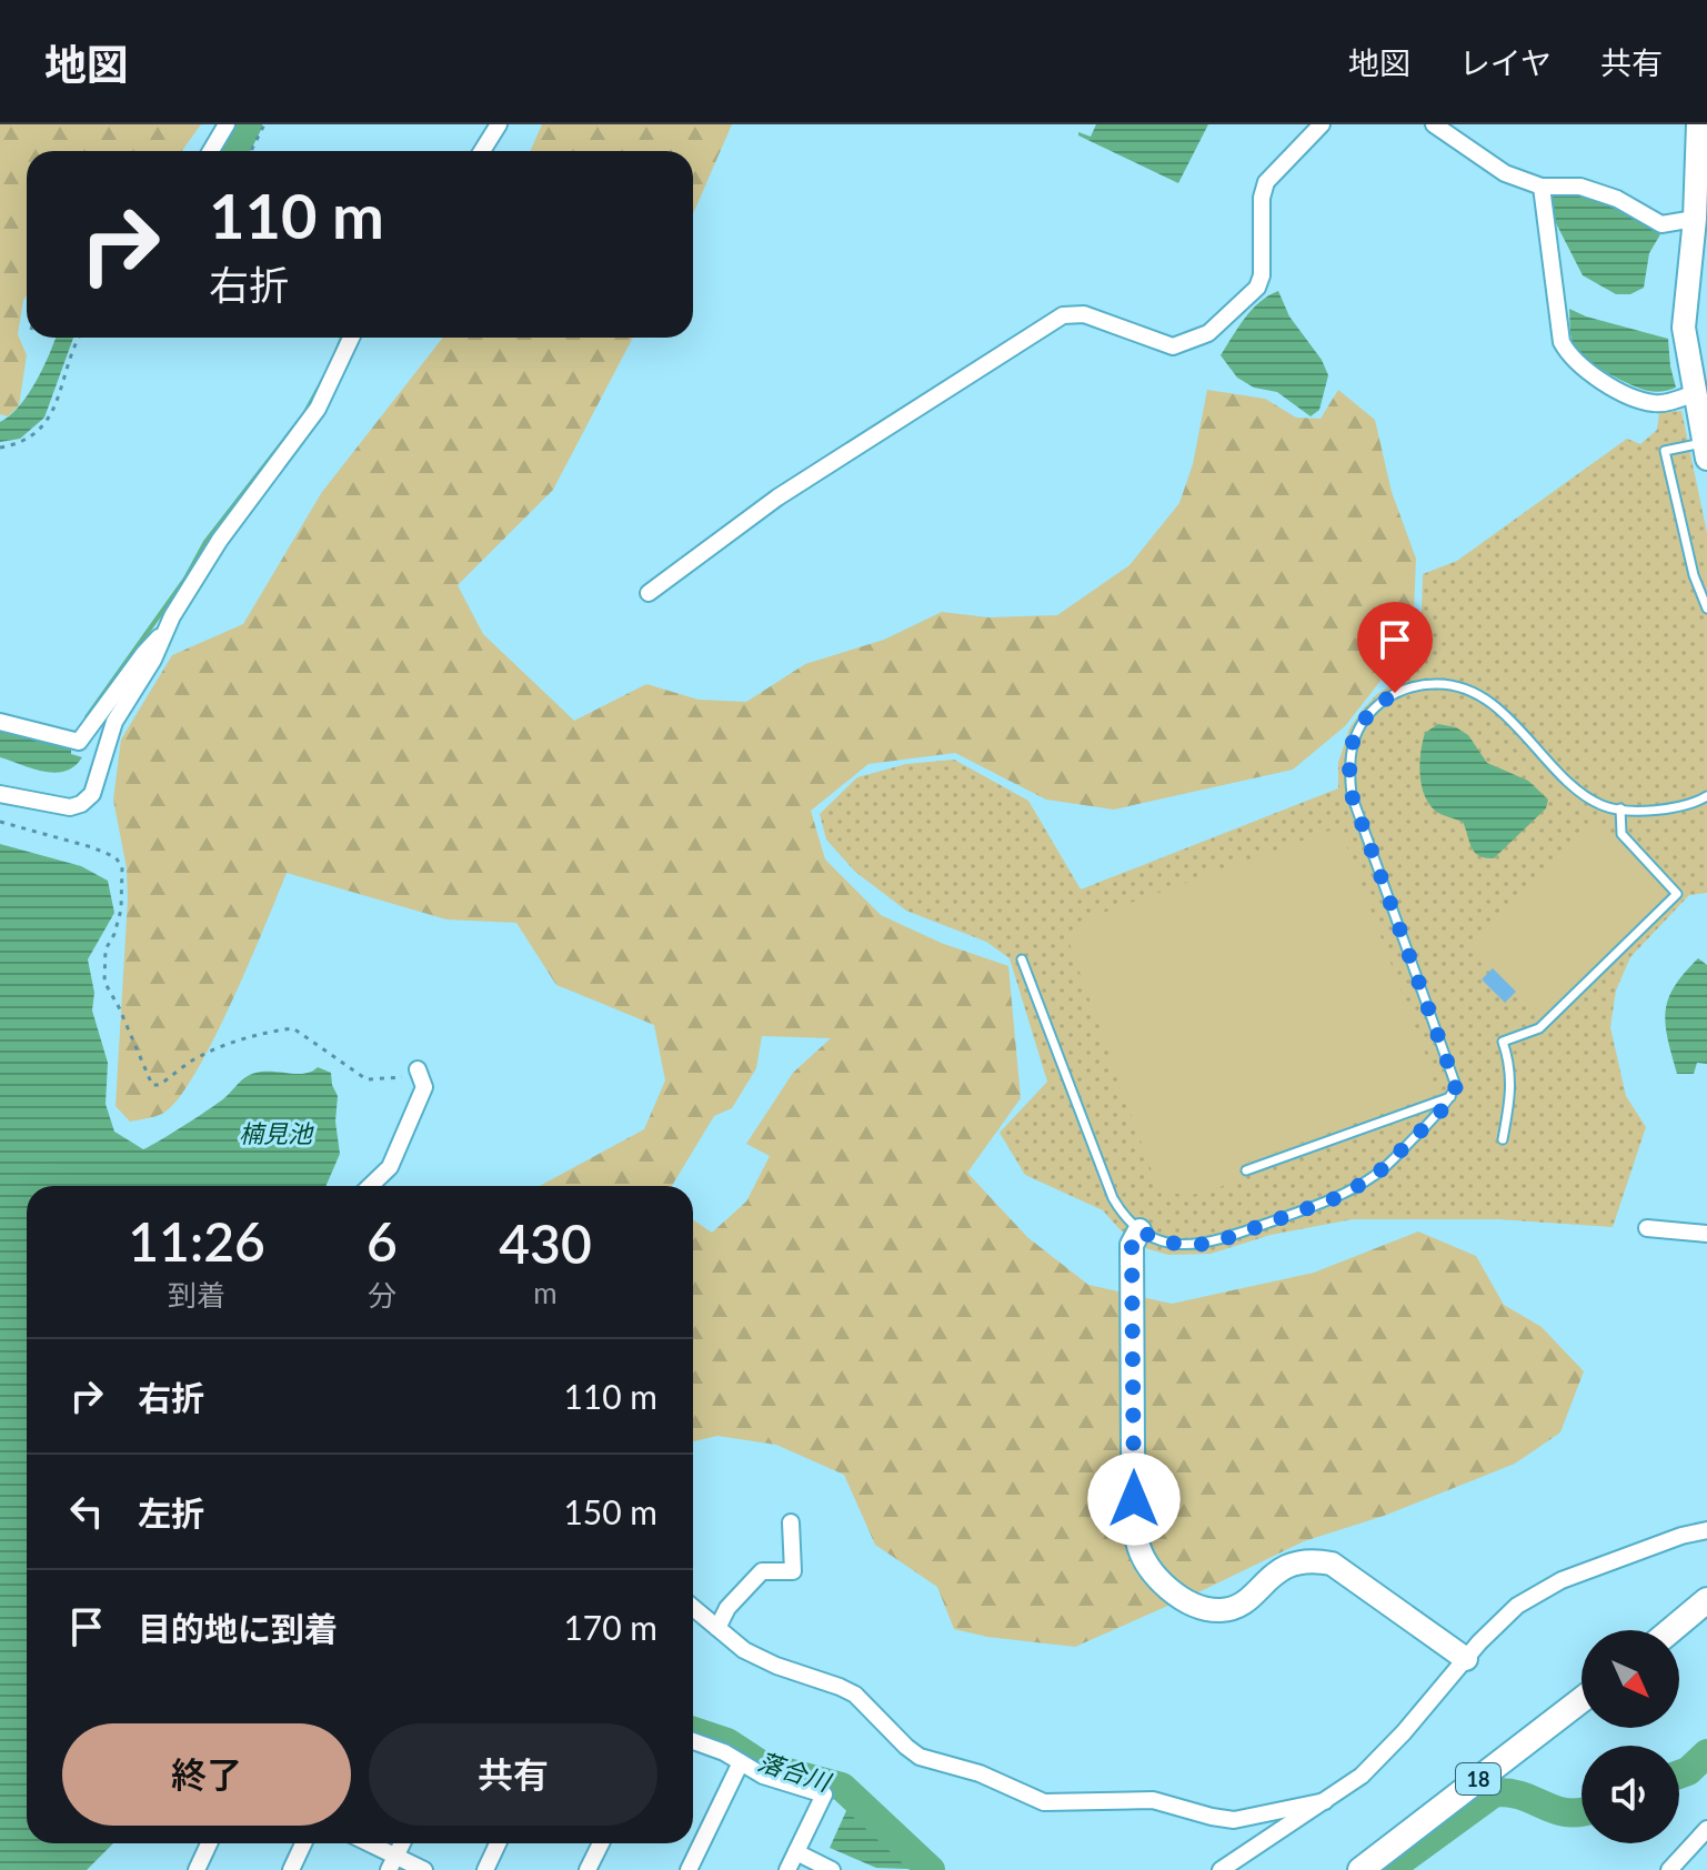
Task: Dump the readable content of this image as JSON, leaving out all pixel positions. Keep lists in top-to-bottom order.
{
  "streets": {
    "main road": ["18"]
  },
  "water": ["楠見池", "落合川"],
  "north": "bottom right",
  "page": {
    "header": "地図",
    "nav": ["地図", "レイヤ", "共有"],
    "turn": ["110 m", "右折"],
    "eta": [
      "11:26",
      "到着",
      "6",
      "分",
      "430",
      "m"
    ],
    "list": [
      {
        "name": "右折",
        "value": "110 m"
      },
      {
        "name": "左折",
        "value": "150 m"
      },
      {
        "name": "目的地に到着",
        "value": "170 m"
      }
    ],
    "buttons": ["終了", "共有"]
  }
}
